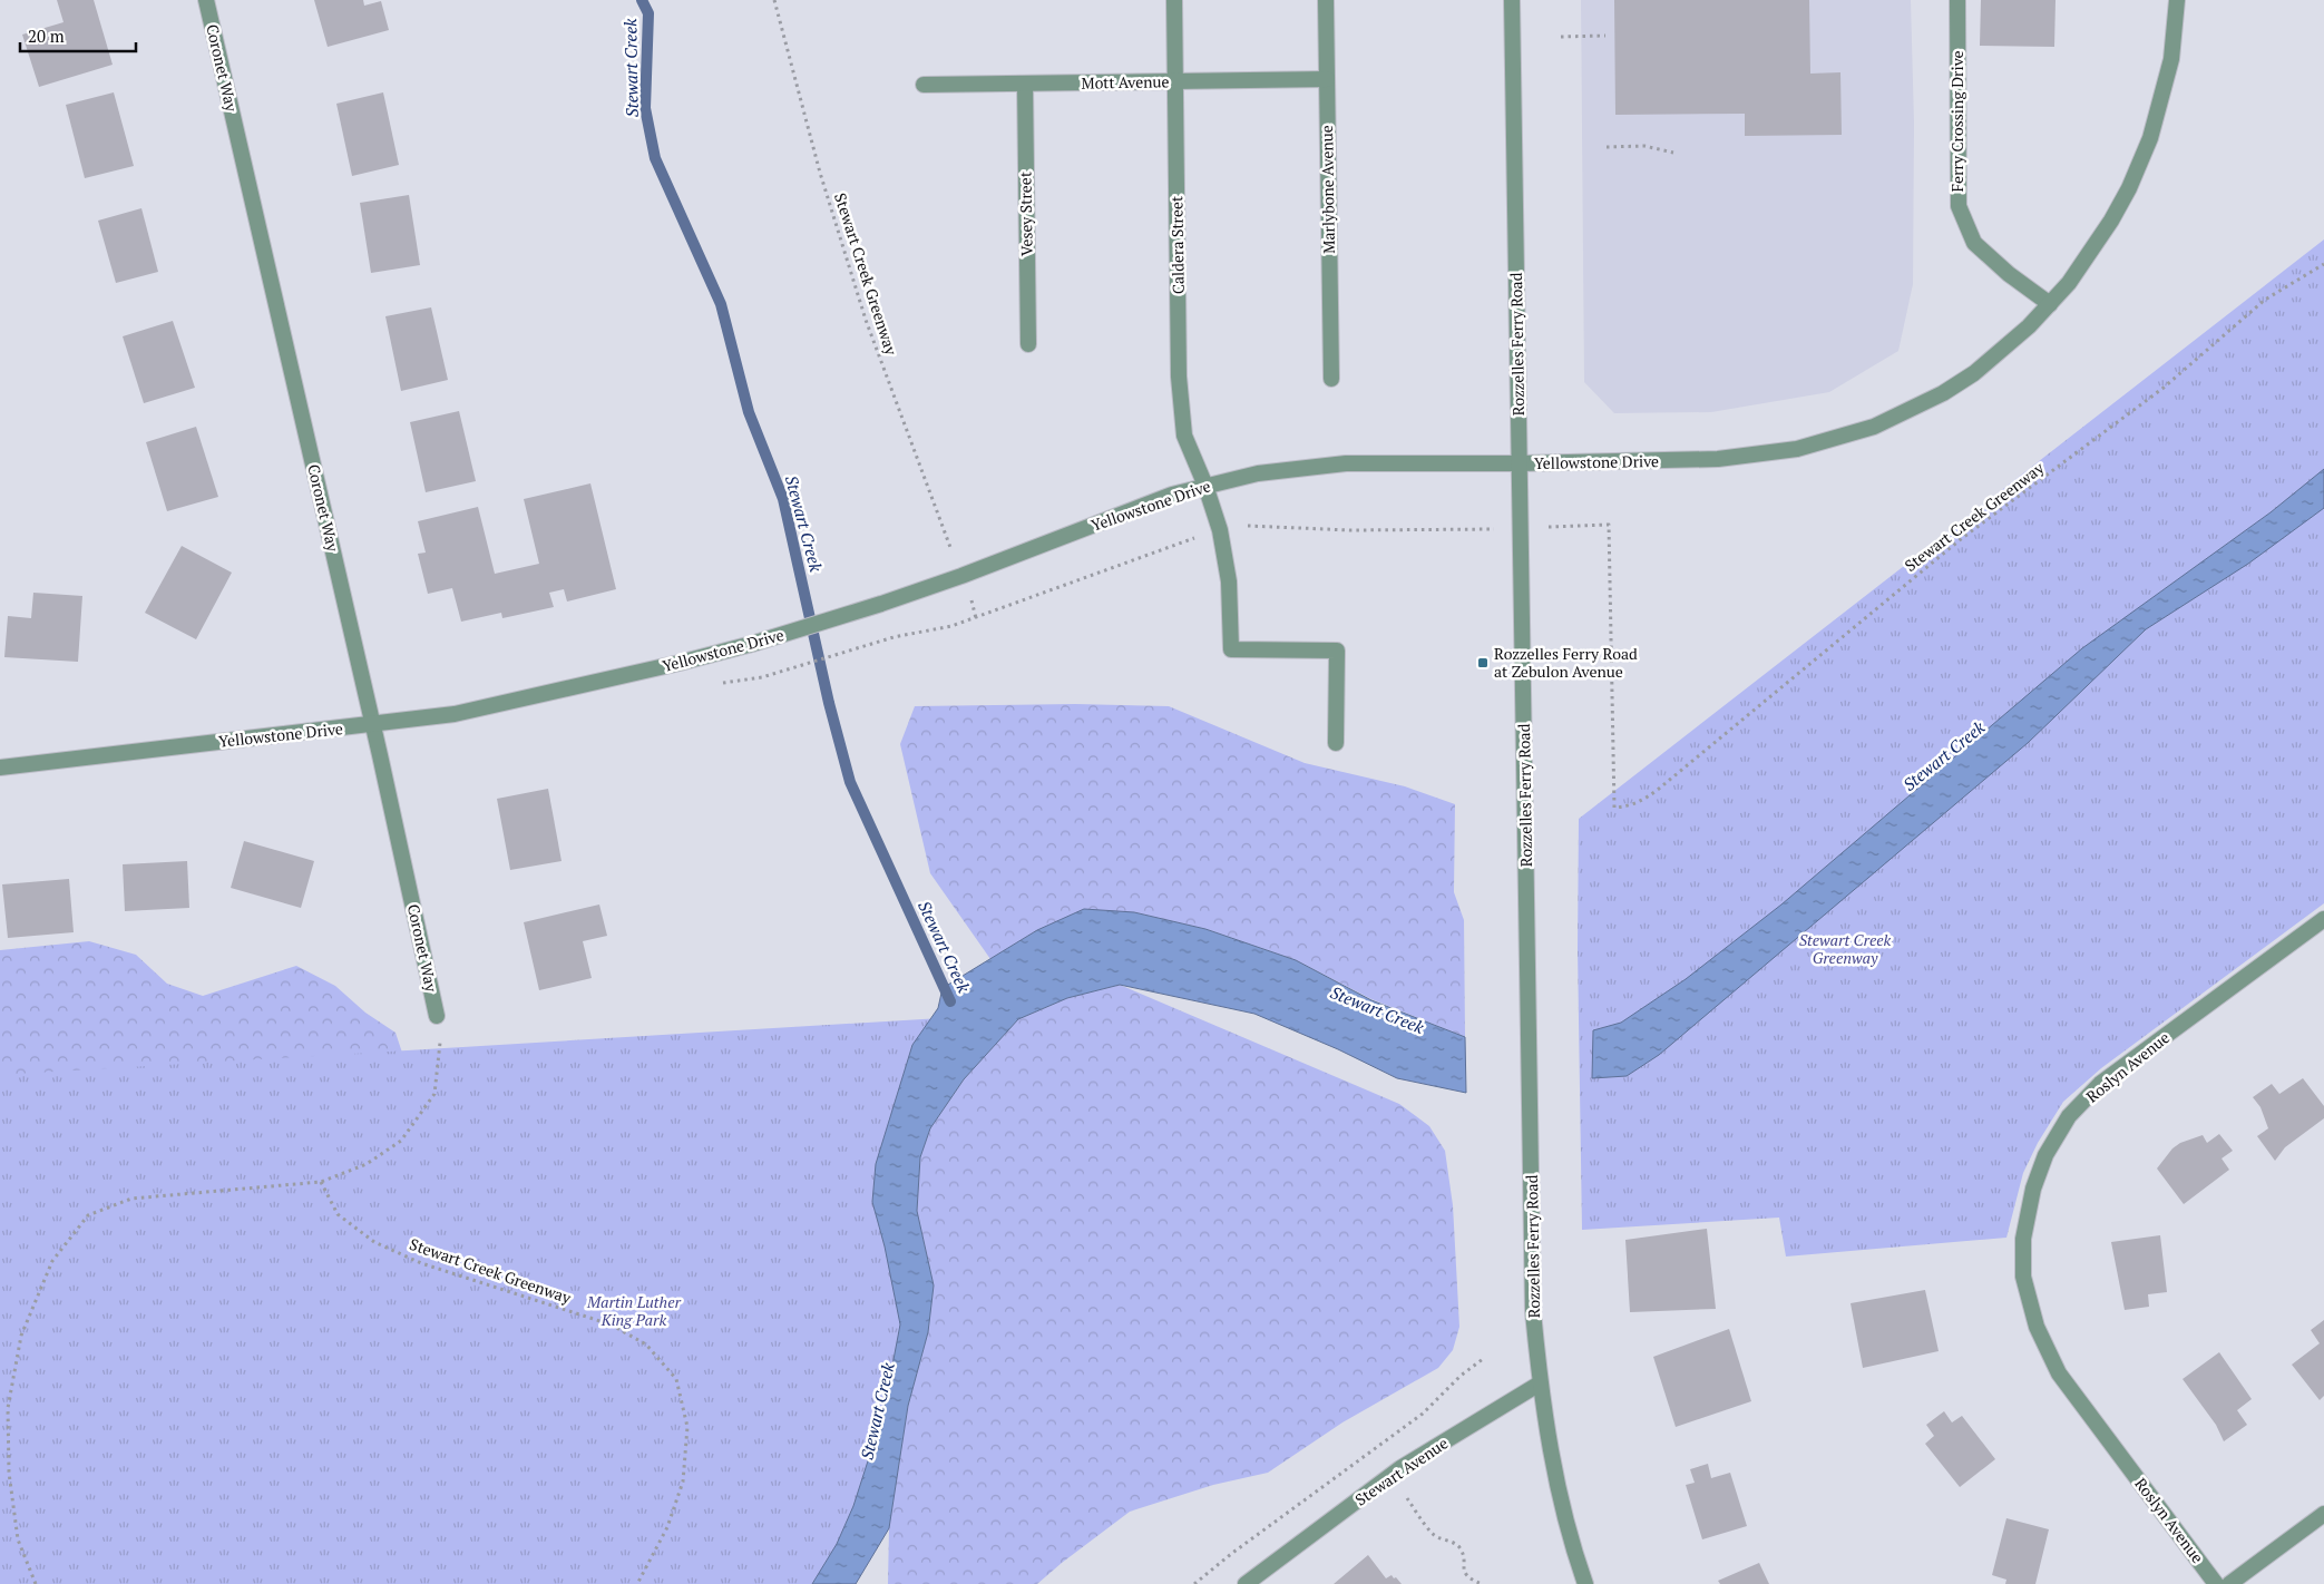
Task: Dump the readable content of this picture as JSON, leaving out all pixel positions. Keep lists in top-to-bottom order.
{
  "streets": {
    "street": [
      "Coronet Way",
      "Mott Avenue",
      "Ferry Crossing Drive",
      "Marlybone Avenue",
      "Vesey Street",
      "Caldera Street",
      "Rozzelles Ferry Road",
      "Yellowstone Drive",
      "Roslyn Avenue",
      "Stewart Avenue"
    ],
    "path": ["Stewart Creek Greenway"]
  },
  "crossings": [
    ["Coronet Way", "Yellowstone Drive"],
    ["Mott Avenue", "Marlybone Avenue"],
    ["Mott Avenue", "Vesey Street"],
    ["Mott Avenue", "Caldera Street"],
    ["Ferry Crossing Drive", "Yellowstone Drive"],
    ["Caldera Street", "Yellowstone Drive"],
    ["Rozzelles Ferry Road", "Yellowstone Drive"],
    ["Rozzelles Ferry Road", "Stewart Avenue"]
  ],
  "water": ["Stewart Creek"],
  "parks": ["Stewart Creek Greenway", "Martin Luther King Park"],
  "places": {
    "transit": ["Rozzelles Ferry Road at Zebulon Avenue"]
  },
  "scale_bar": "20 m"
}
